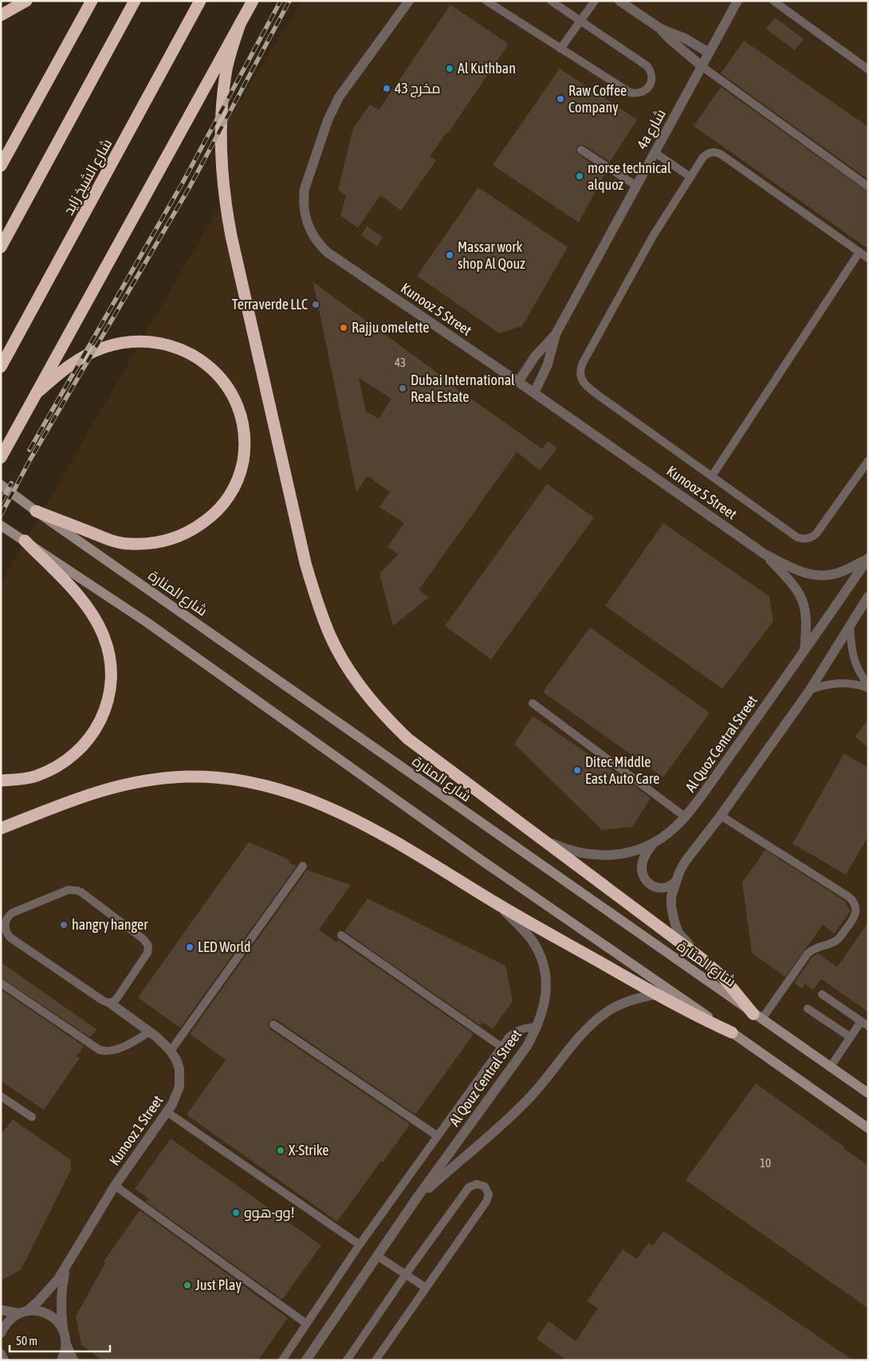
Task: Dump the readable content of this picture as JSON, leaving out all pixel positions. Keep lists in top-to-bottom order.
{
  "streets": {
    "highway": ["شارع الشيخ زايد"],
    "main road": ["شارع المنارة"],
    "street": [
      "4a شارع",
      "Kunooz 5 Street",
      "Al Quoz Central Street",
      "Al Qouz Central Street",
      "Kunooz 1 Street"
    ]
  },
  "crossings": [
    ["4a شارع", "Kunooz 5 Street"],
    ["Kunooz 5 Street", "Al Quoz Central Street"]
  ],
  "places": [
    "Al Kuthban",
    "مخرج 43",
    "Raw Coffee Company",
    "morse technical alquoz",
    "Massar work shop Al Qouz",
    "Terraverde LLC",
    "Rajju omelette",
    "Dubai International Real Estate",
    "Ditec Middle East Auto Care",
    "hangry hanger",
    "LED World",
    "X-Strike",
    "وو-هوو!",
    "Just Play"
  ],
  "house_numbers": ["43", "10"],
  "scale_bar": "50 m"
}
